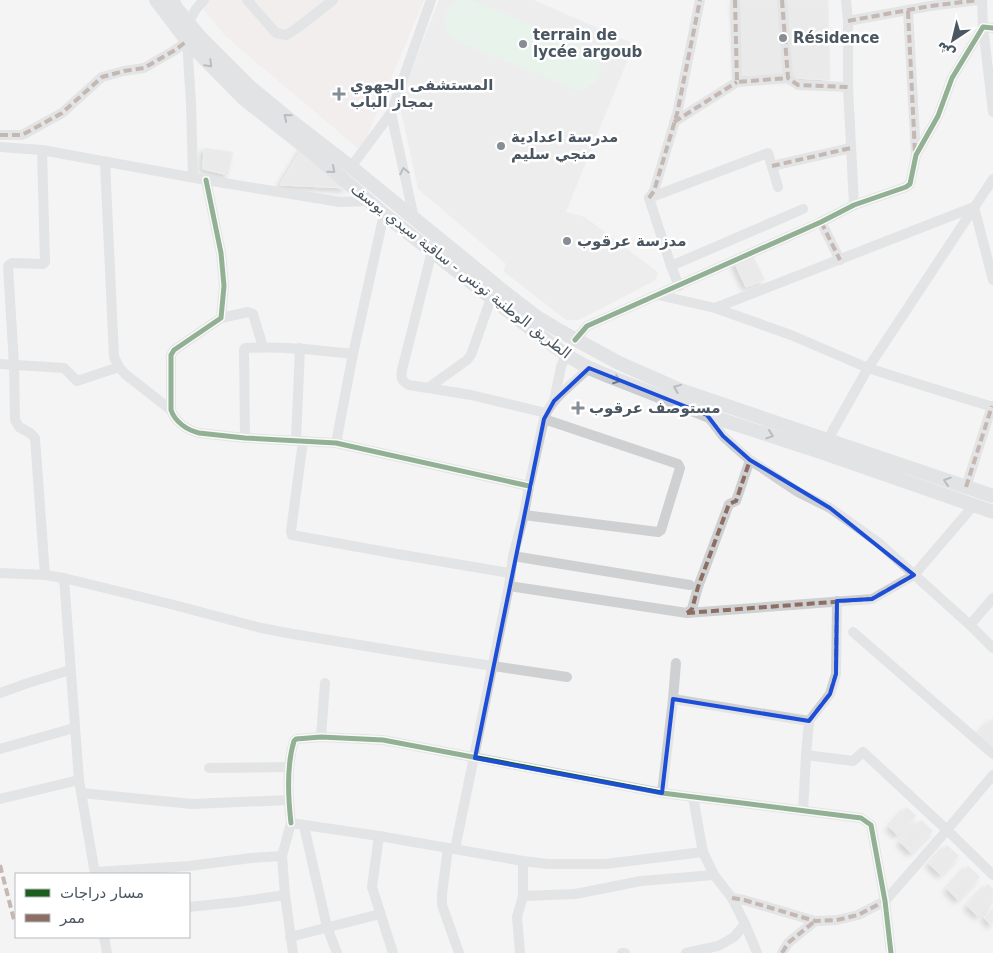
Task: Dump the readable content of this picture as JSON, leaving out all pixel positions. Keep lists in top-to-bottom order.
{
  "streets": {
    "main road": ["الطريق الوطنية تونس - ساقية سيدي يوسف"]
  },
  "places": {
    "other": [
      "Résidence",
      "terrain de lycée argoub",
      "مدرسة اعدادية منجي سليم",
      "مدزسة عرقوب"
    ],
    "health": ["المستشفى الجهوي بمجاز الباب", "مستوصف عرقوب"]
  },
  "legend": ["مسار دراجات", "ممر"],
  "north": "bottom left"
}
